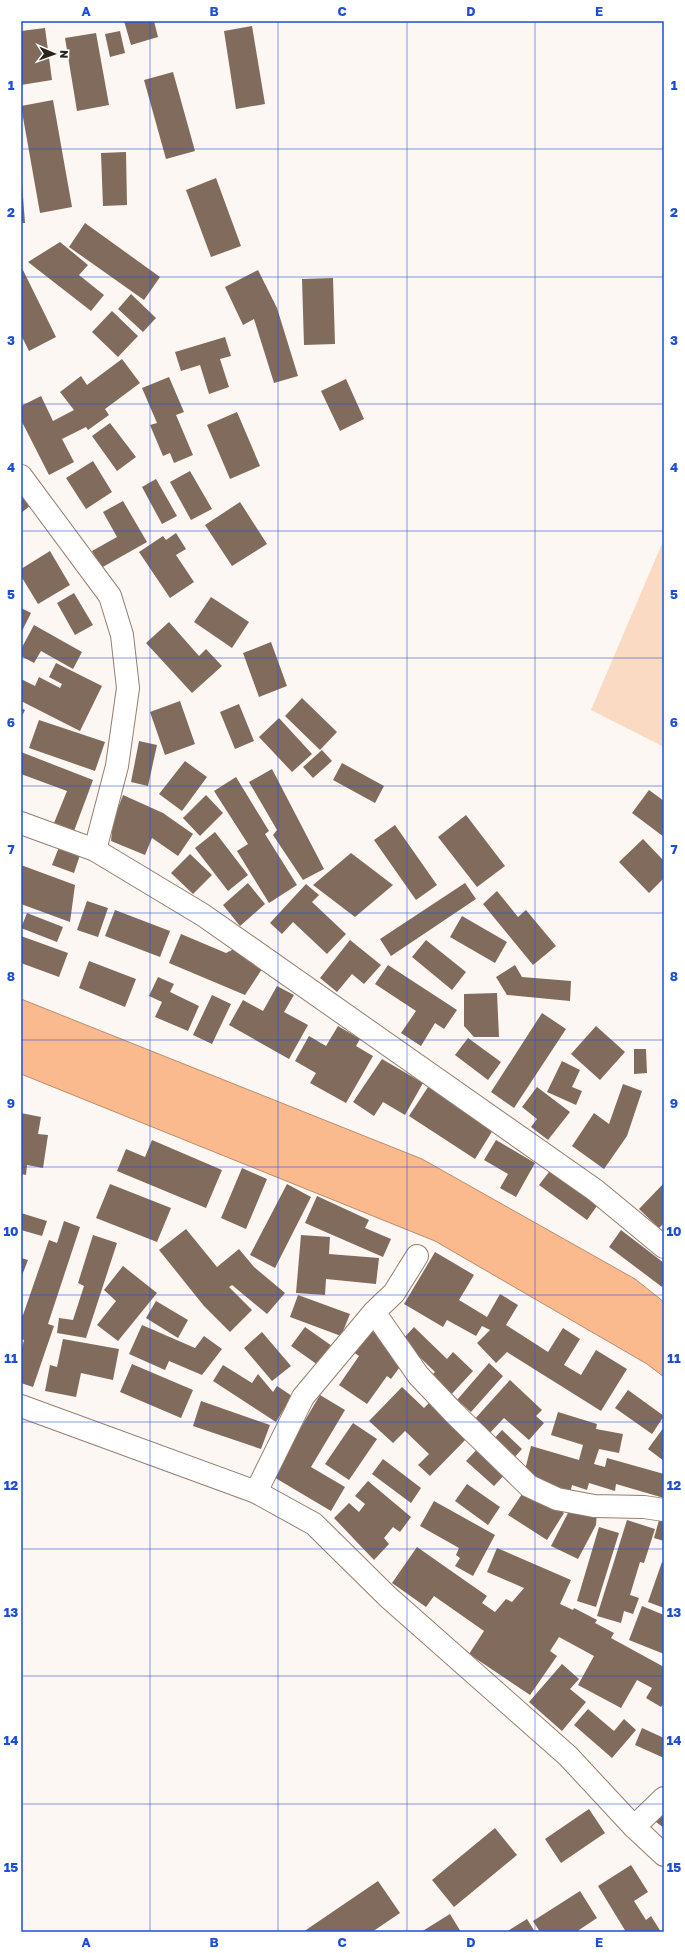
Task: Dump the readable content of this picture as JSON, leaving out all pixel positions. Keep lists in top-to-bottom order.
{
  "north": "right",
  "grid": {
    "columns": [
      "A",
      "B",
      "C",
      "D",
      "E"
    ],
    "rows": [
      "1",
      "2",
      "3",
      "4",
      "5",
      "6",
      "7",
      "8",
      "9",
      "10",
      "11",
      "12",
      "13",
      "14",
      "15"
    ]
  }
}
